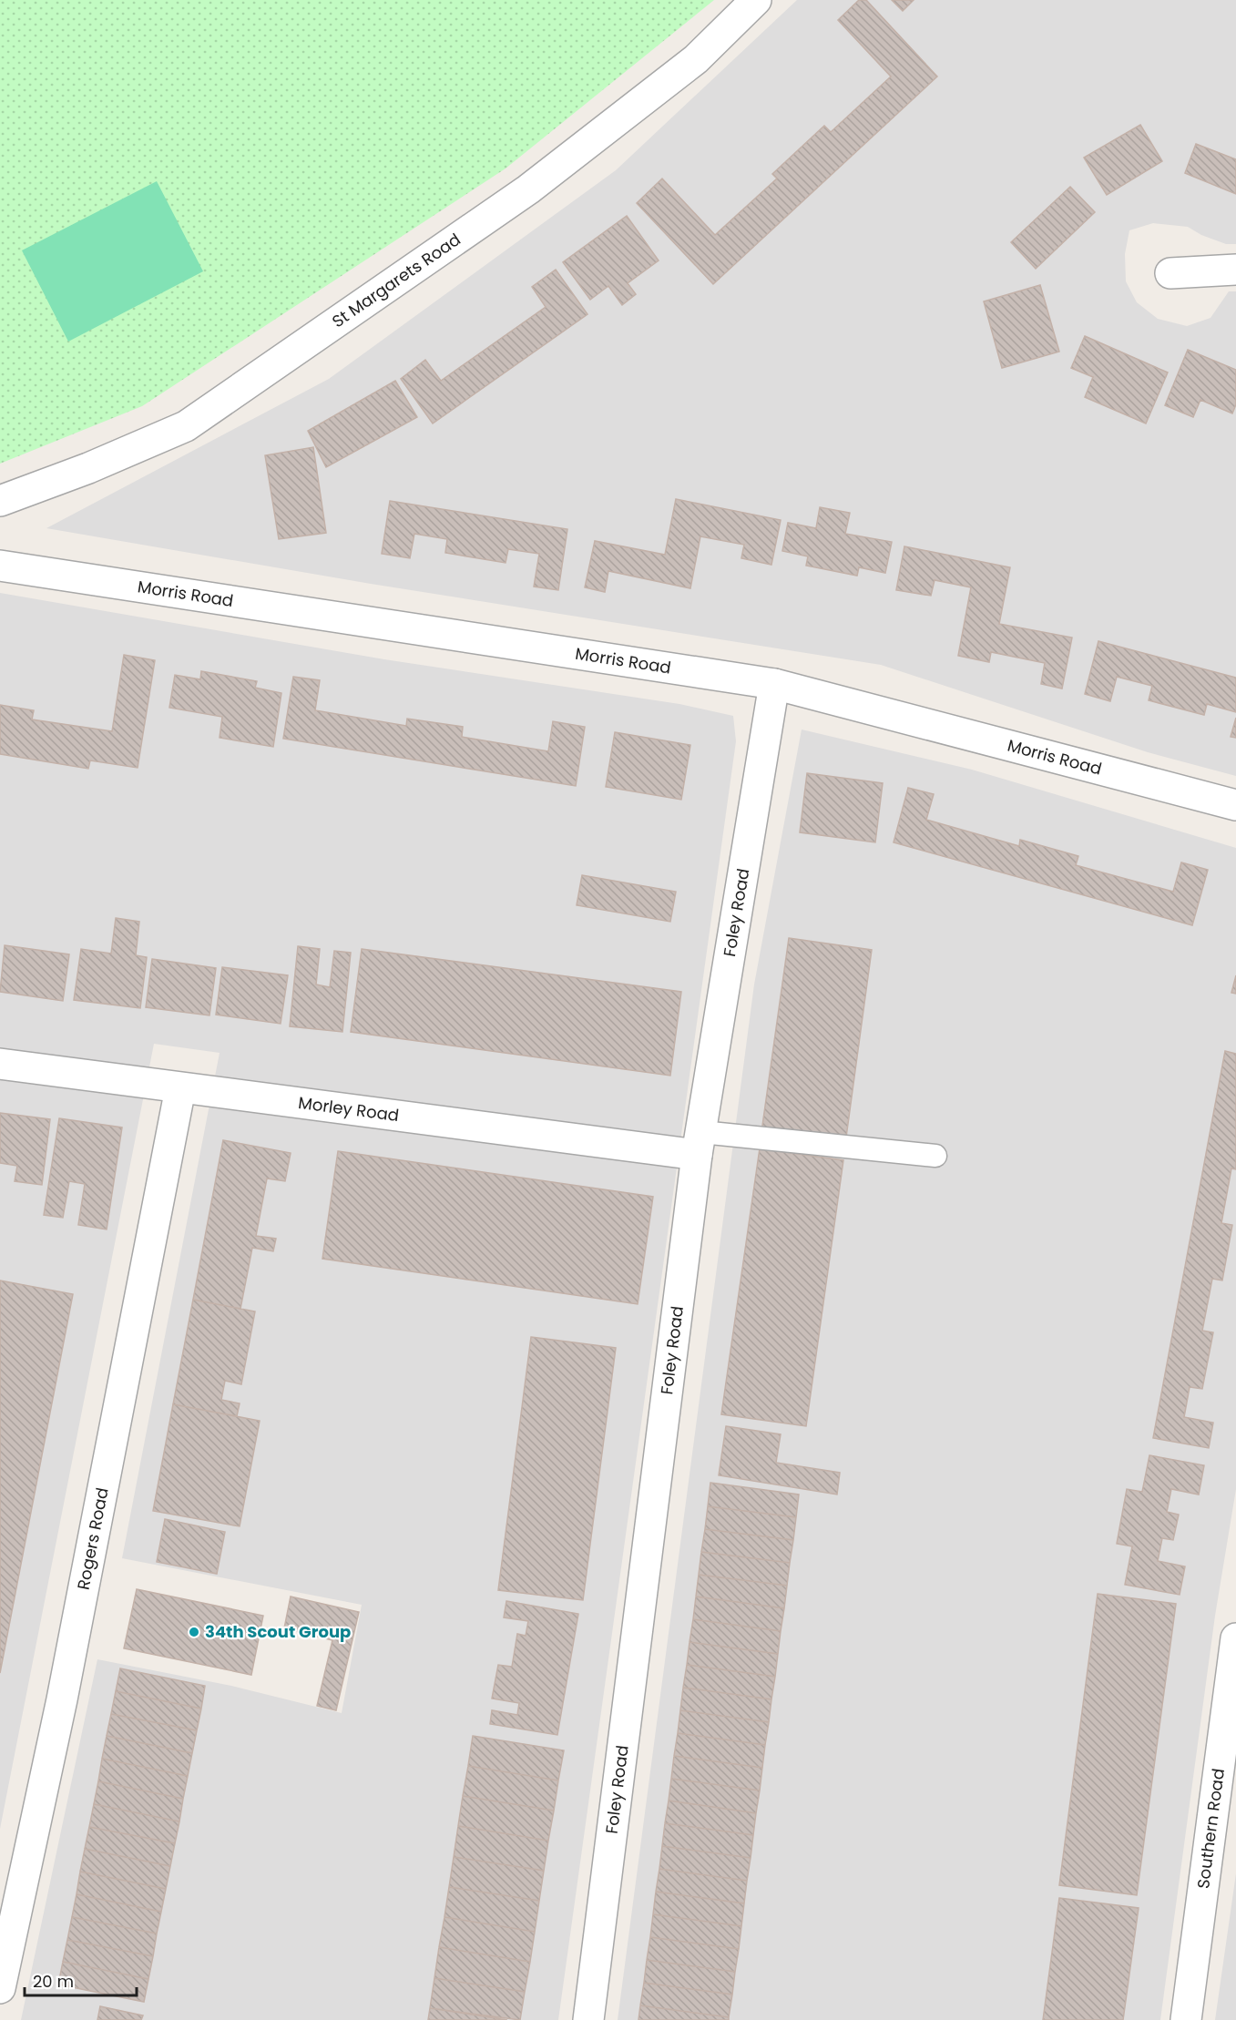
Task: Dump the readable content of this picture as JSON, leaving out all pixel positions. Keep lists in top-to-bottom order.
{
  "streets": {
    "street": [
      "St Margarets Road",
      "Morris Road",
      "Foley Road",
      "Morley Road",
      "Rogers Road",
      "Southern Road"
    ]
  },
  "crossings": [
    ["Morris Road", "Foley Road"],
    ["Foley Road", "Morley Road"],
    ["Morley Road", "Rogers Road"]
  ],
  "places": ["34th Scout Group"],
  "scale_bar": "20 m"
}
